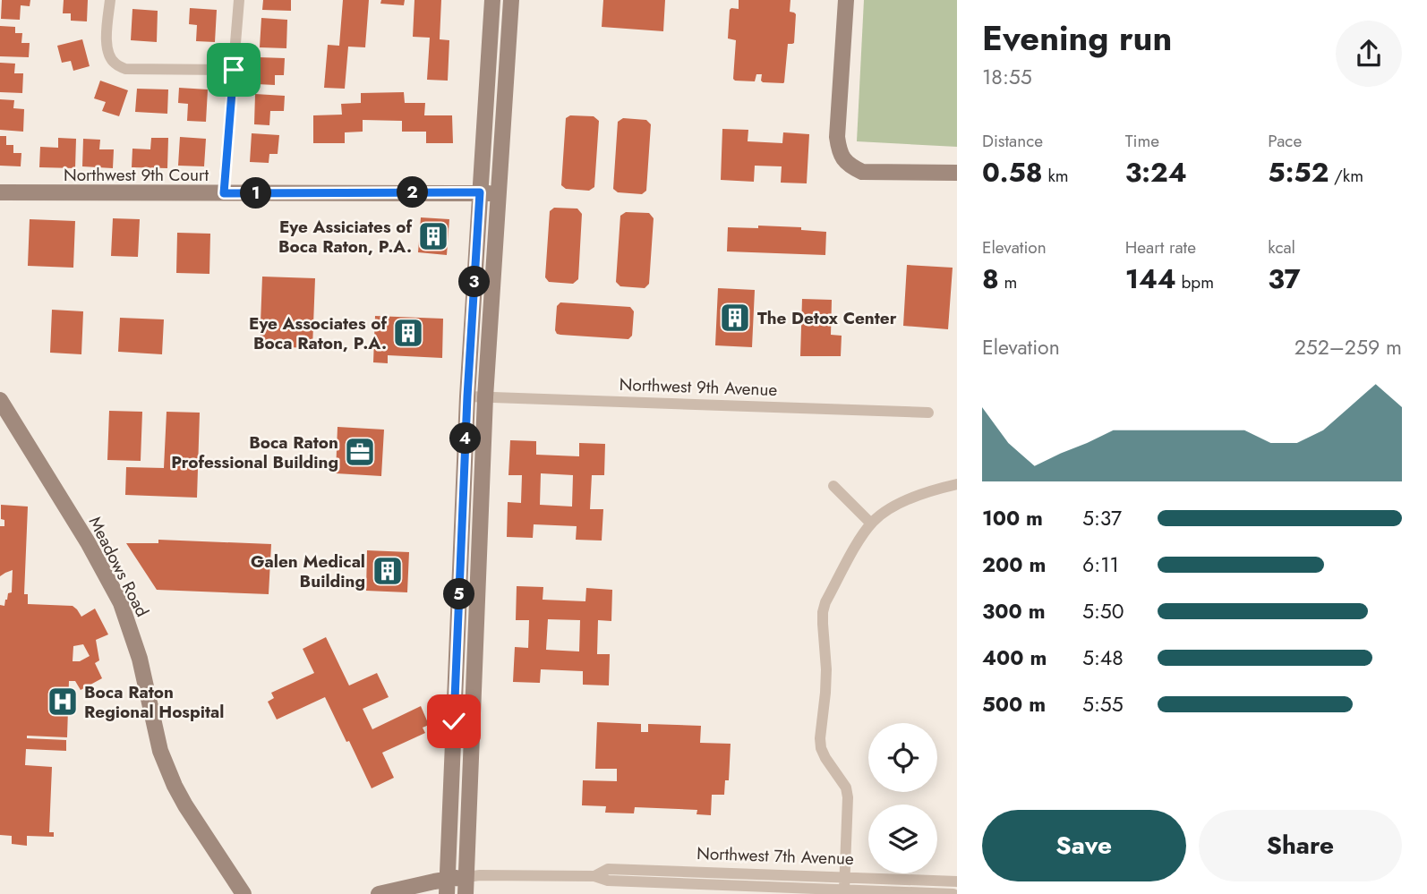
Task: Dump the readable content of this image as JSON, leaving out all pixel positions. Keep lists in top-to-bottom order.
{
  "streets": {
    "street": [
      "Northwest 9th Court",
      "Northwest 9th Avenue",
      "Meadows Road",
      "Northwest 7th Avenue"
    ]
  },
  "places": {
    "building": [
      "Eye Assiciates of Boca Raton, P.A.",
      "The Detox Center",
      "Eye Associates of Boca Raton, P.A.",
      "Galen Medical Building"
    ],
    "office": ["Boca Raton Professional Building"],
    "hospital": ["Boca Raton Regional Hospital"]
  },
  "page": {
    "heading": ["Evening run", "18:55"],
    "stats": [
      ["Distance", "0.58 km"],
      ["Time", "3:24"],
      ["Pace", "5:52 /km"],
      ["Elevation", "8 m"],
      ["Heart rate", "144 bpm"],
      ["kcal", "37"]
    ],
    "pins": [
      "2",
      "1",
      "3",
      "4",
      "5"
    ],
    "chart": ["Elevation", "252–259 m"],
    "list": [
      {
        "name": "100 m",
        "note": "5:37"
      },
      {
        "name": "200 m",
        "note": "6:11"
      },
      {
        "name": "300 m",
        "note": "5:50"
      },
      {
        "name": "400 m",
        "note": "5:48"
      },
      {
        "name": "500 m",
        "note": "5:55"
      }
    ],
    "buttons": ["Save", "Share"]
  }
}
